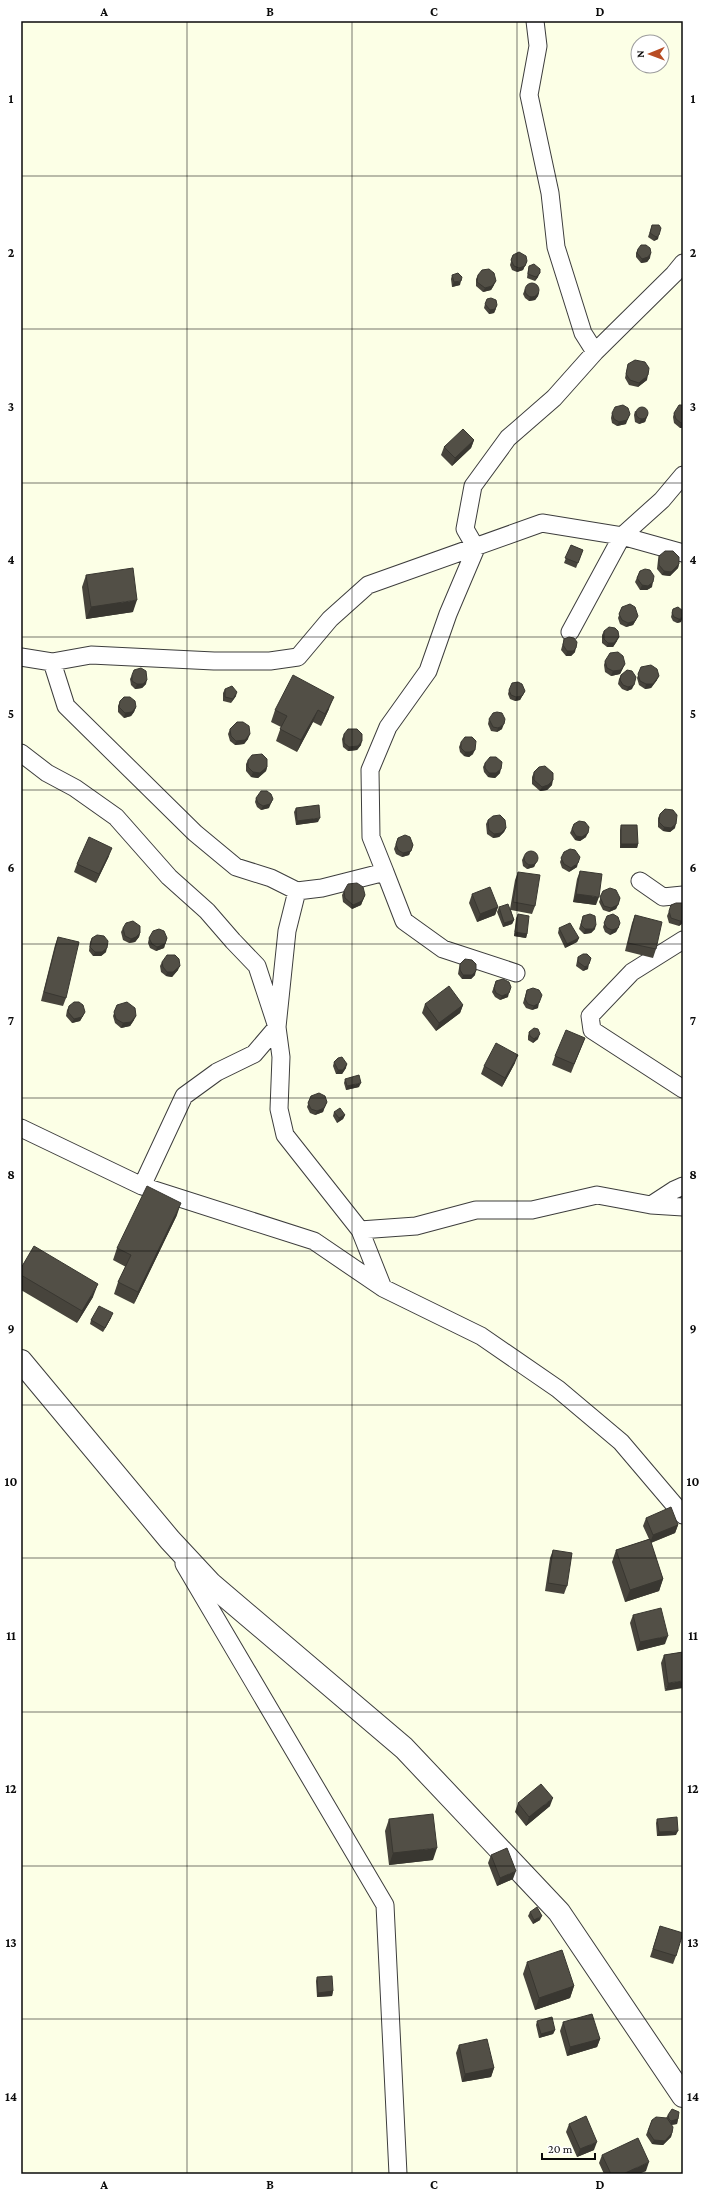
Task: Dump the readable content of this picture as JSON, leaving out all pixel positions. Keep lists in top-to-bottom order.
{
  "scale_bar": "20 m",
  "north": "left",
  "grid": {
    "columns": [
      "A",
      "B",
      "C",
      "D"
    ],
    "rows": [
      "1",
      "2",
      "3",
      "4",
      "5",
      "6",
      "7",
      "8",
      "9",
      "10",
      "11",
      "12",
      "13",
      "14"
    ]
  }
}
